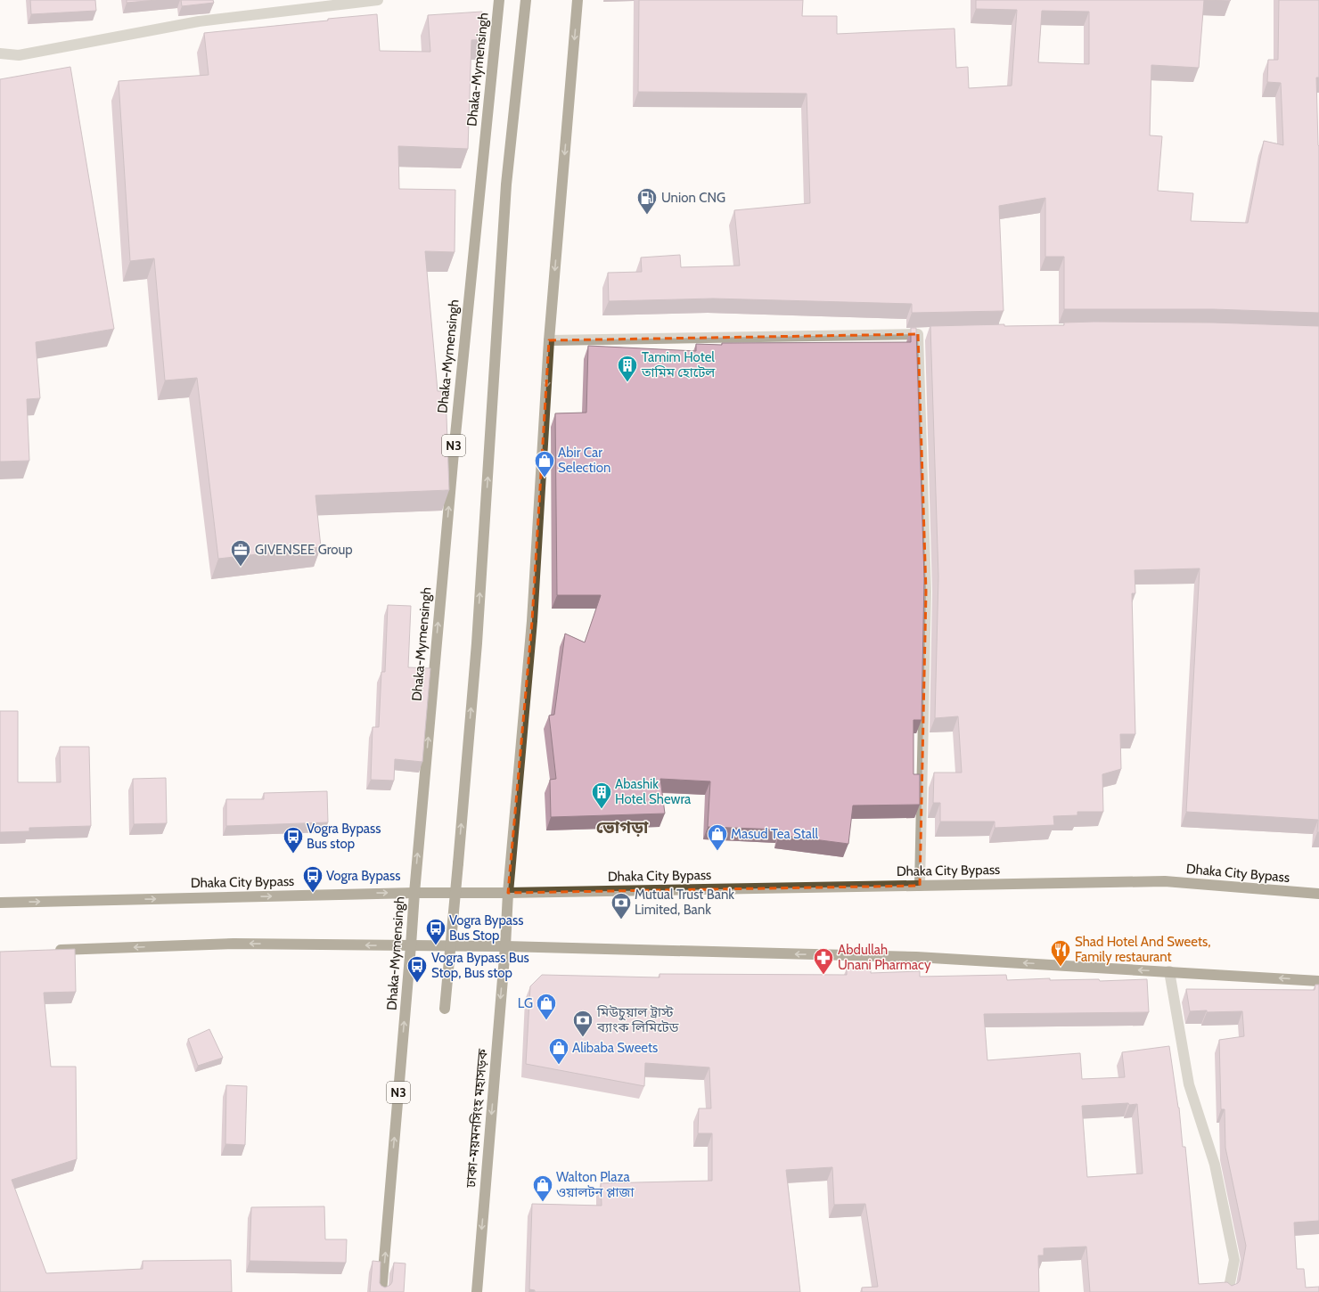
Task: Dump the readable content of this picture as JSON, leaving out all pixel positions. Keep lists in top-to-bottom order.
{
  "streets": {
    "highway": [
      "Dhaka-Mymensingh",
      "N3",
      "Dhaka City Bypass",
      "ঢাকা-ময়মনসিংহ মহাসড়ক"
    ]
  },
  "crossings": [
    ["Dhaka-Mymensingh", "Dhaka City Bypass"]
  ],
  "one_way": ["ঢাকা-ময়মনসিংহ মহাসড়ক"],
  "districts": ["ভোগড়া"],
  "places": {
    "fuel station": ["Union CNG"],
    "building": ["Tamim Hotel তামিম হোটেল", "Abashik Hotel Shewra"],
    "shop": [
      "Abir Car Selection",
      "Masud Tea Stall",
      "LG",
      "Alibaba Sweets",
      "Walton Plaza ওয়ালটন প্লাজা"
    ],
    "office": ["GIVENSEE Group"],
    "bus stop": [
      "Vogra Bypass Bus stop",
      "Vogra Bypass",
      "Vogra Bypass Bus Stop",
      "Vogra Bypass Bus Stop, Bus stop"
    ],
    "bank": ["Mutual Trust Bank Limited, Bank", "মিউচুয়াল ট্রাস্ট ব্যাংক লিমিটেড"],
    "restaurant": ["Shad Hotel And Sweets, Family restaurant"],
    "pharmacy": ["Abdullah Unani Pharmacy"]
  }
}
